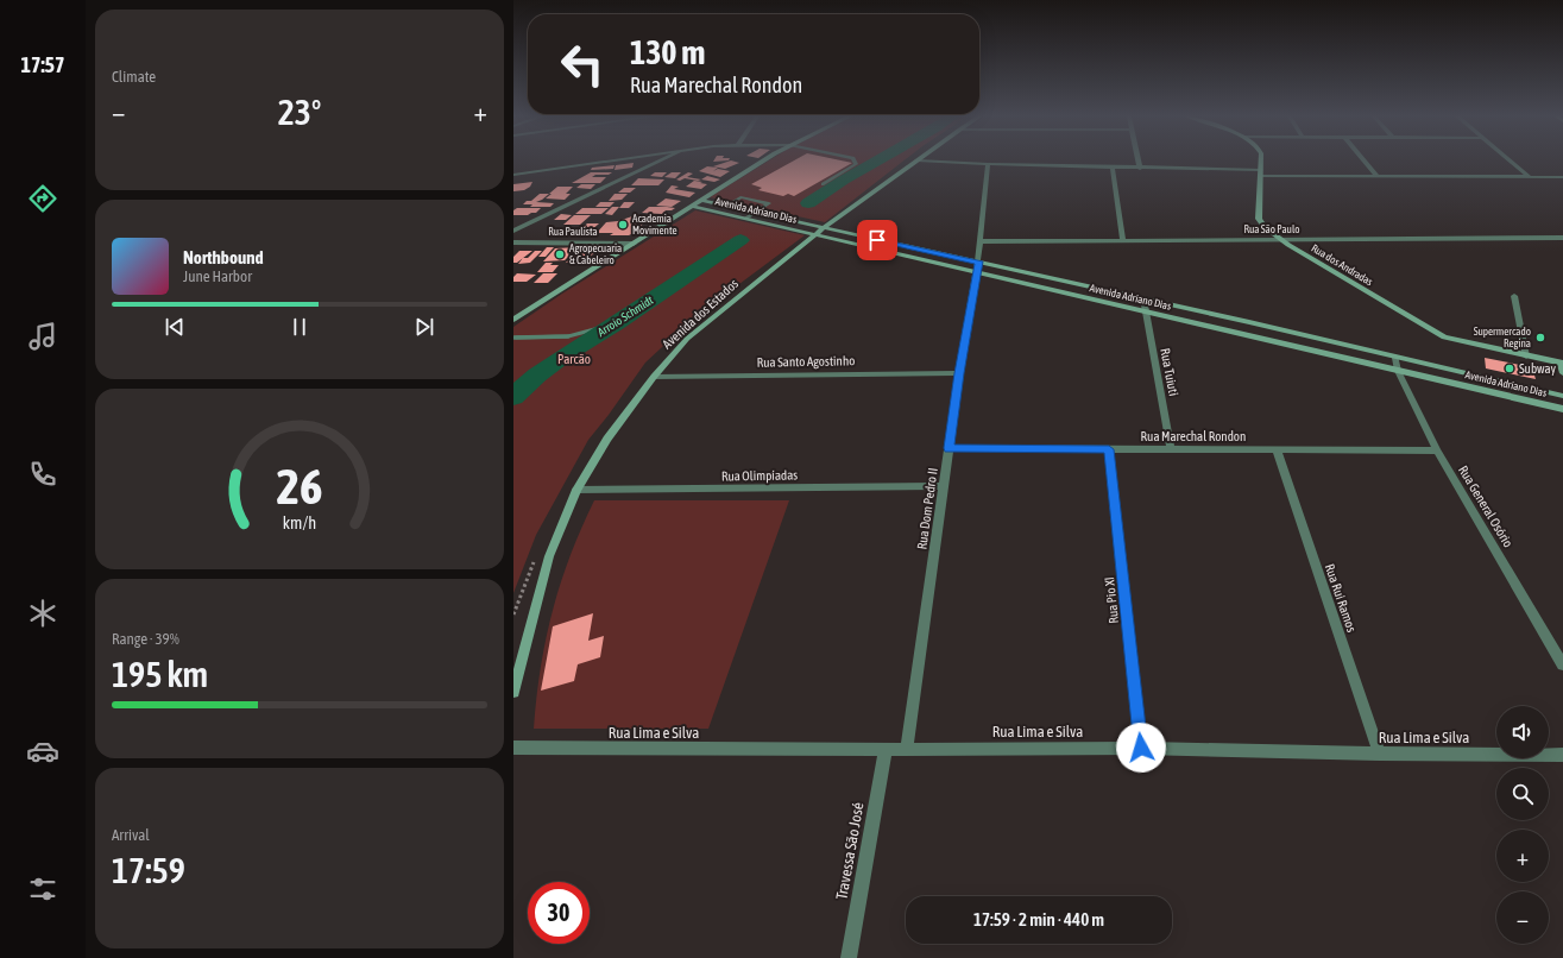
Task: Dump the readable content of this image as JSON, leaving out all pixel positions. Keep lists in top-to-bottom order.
{
  "streets": {
    "street": [
      "Avenida Adriano Dias",
      "Rua São Paulo",
      "Rua Paulista",
      "Rua dos Andradas",
      "Avenida dos Estados",
      "Rua Santo Agostinho",
      "Rua Tuiuti",
      "Rua Marechal Rondon",
      "Rua Olimpíadas",
      "Rua General Osório",
      "Rua Dom Pedro II",
      "Rua Rui Ramos",
      "Rua Pio XI",
      "Rua Lima e Silva",
      "Travessa São José"
    ]
  },
  "crossings": [
    ["Avenida Adriano Dias", "Avenida dos Estados"],
    ["Avenida Adriano Dias", "Rua Tuiuti"],
    ["Avenida Adriano Dias", "Rua General Osório"],
    ["Avenida Adriano Dias", "Rua Dom Pedro II"],
    ["Rua São Paulo", "Rua dos Andradas"],
    ["Rua São Paulo", "Rua Dom Pedro II"],
    ["Avenida dos Estados", "Rua Santo Agostinho"],
    ["Avenida dos Estados", "Rua Olimpíadas"],
    ["Rua Santo Agostinho", "Rua Dom Pedro II"],
    ["Rua Tuiuti", "Rua Marechal Rondon"],
    ["Rua Marechal Rondon", "Rua General Osório"],
    ["Rua Marechal Rondon", "Rua Dom Pedro II"],
    ["Rua Marechal Rondon", "Rua Rui Ramos"],
    ["Rua Marechal Rondon", "Rua Pio XI"],
    ["Rua Olimpíadas", "Rua Dom Pedro II"],
    ["Rua Dom Pedro II", "Rua Lima e Silva"],
    ["Rua Rui Ramos", "Rua Lima e Silva"],
    ["Rua Pio XI", "Rua Lima e Silva"],
    ["Rua Lima e Silva", "Travessa São José"]
  ],
  "water": ["Arroio Schmidt"],
  "parks": ["Parcão"],
  "places": [
    "Academia Movimente",
    "Agropecuaria & Cabeleiro",
    "Supermercado Regina",
    "Subway"
  ],
  "page": {
    "tabs": "17:57",
    "tile": [
      "Climate",
      ["Range · 39%", "195 km"],
      ["Arrival", "17:59"]
    ],
    "turn": ["130 m", "Rua Marechal Rondon"],
    "heat": ["−", "23°", "+"],
    "song": ["Northbound", "June Harbor"],
    "map_buttons": ["+", "−"],
    "limit": "30",
    "trip": "17:59 · 2 min · 440 m",
    "gauge": ["26", "km/h"]
  }
}
